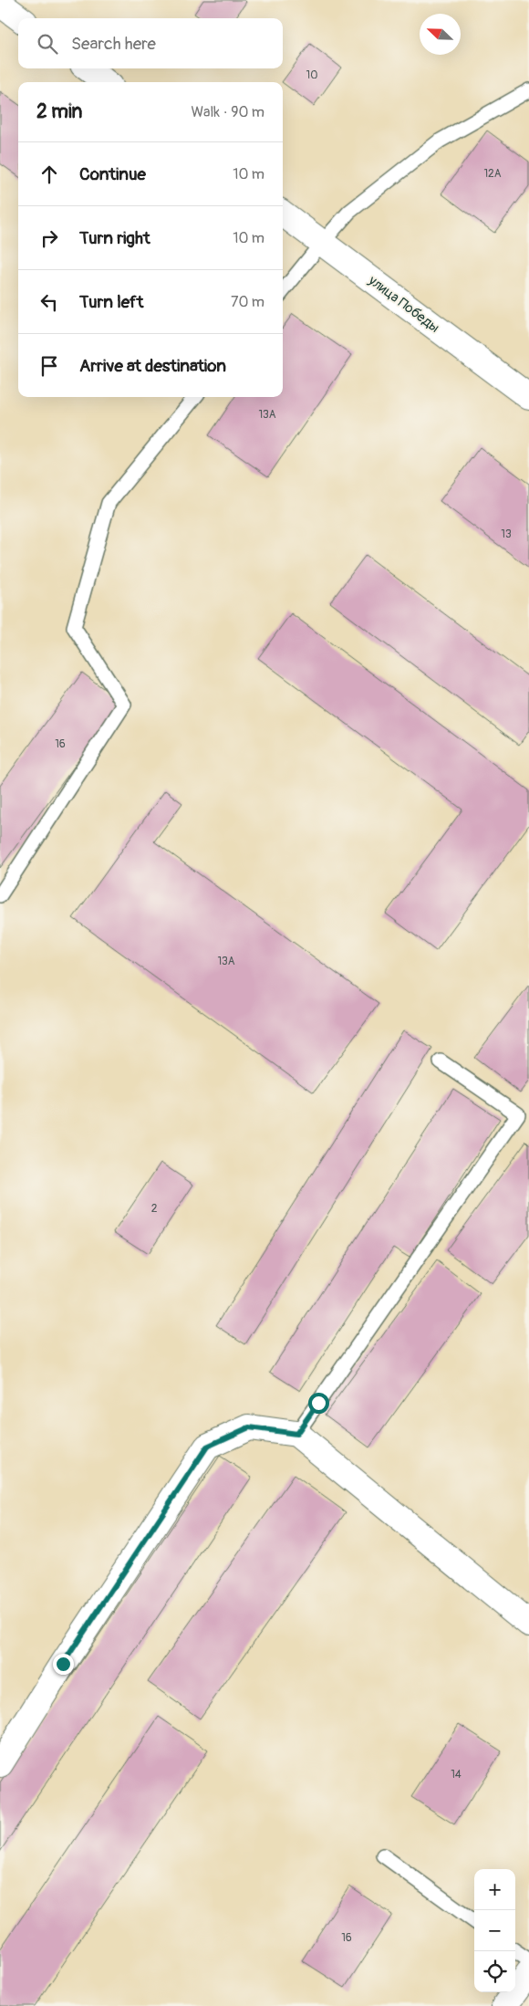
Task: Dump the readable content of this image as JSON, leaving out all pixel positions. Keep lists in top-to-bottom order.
{
  "streets": {
    "street": ["улица Победы"]
  },
  "house_numbers": [
    "10",
    "12А",
    "13А",
    "13",
    "16",
    "13А",
    "2",
    "14",
    "16"
  ],
  "north": "top left",
  "page": {
    "search": "Search here",
    "heading": ["2 min", "Walk · 90 m"],
    "list": [
      ["Continue", "10 m"],
      ["Turn right", "10 m"],
      ["Turn left", "70 m"],
      "Arrive at destination"
    ],
    "map_buttons": ["+", "−"]
  }
}
